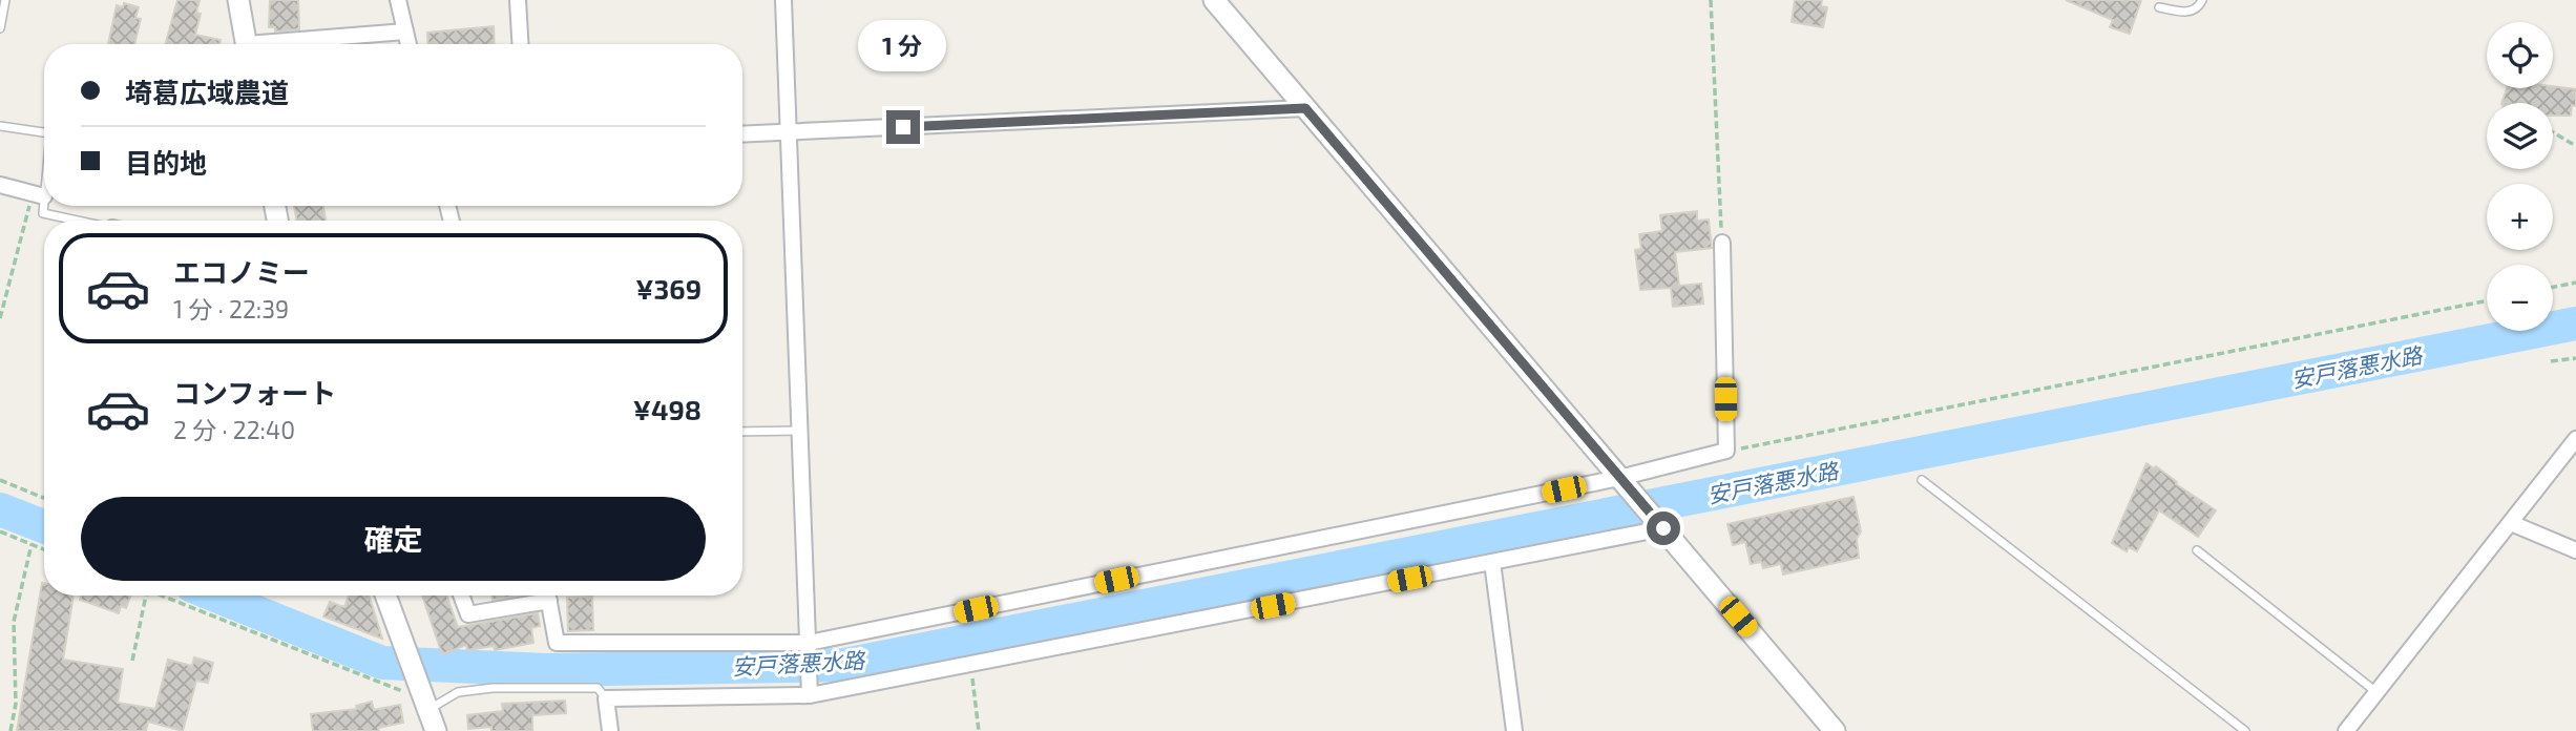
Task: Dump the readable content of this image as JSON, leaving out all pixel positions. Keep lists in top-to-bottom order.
{
  "water": ["安戸落悪水路"],
  "page": {
    "bubble": "1 分",
    "map_buttons": ["+", "−"],
    "banner": ["埼葛広域農道", "目的地"],
    "list": [
      {
        "name": "エコノミー",
        "note": "1 分 · 22:39",
        "value": "¥369"
      },
      {
        "name": "コンフォート",
        "note": "2 分 · 22:40",
        "value": "¥498"
      }
    ],
    "buttons": "確定"
  }
}
